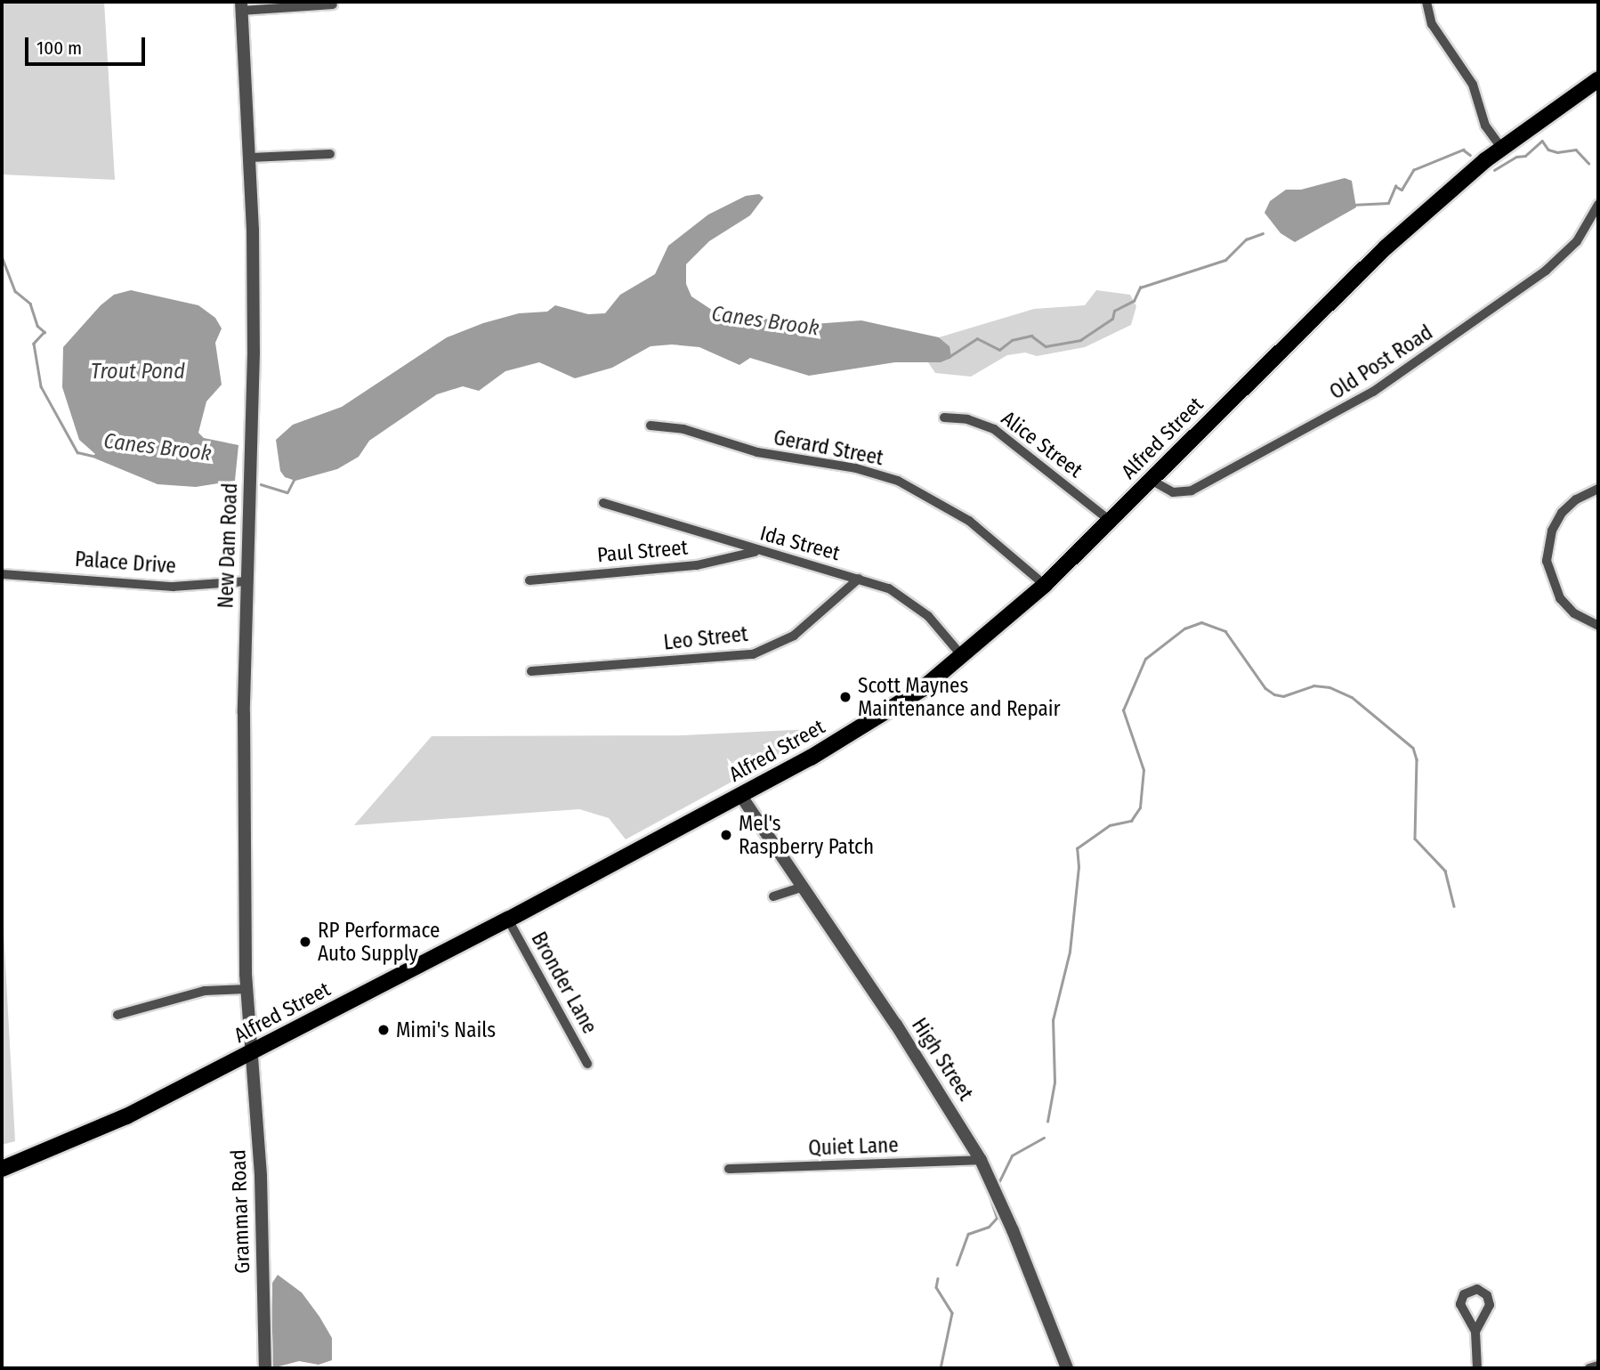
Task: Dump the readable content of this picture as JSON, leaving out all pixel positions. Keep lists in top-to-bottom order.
{
  "streets": {
    "main road": ["Alfred Street"],
    "street": [
      "Old Post Road",
      "Alice Street",
      "Gerard Street",
      "Ida Street",
      "New Dam Road",
      "Paul Street",
      "Palace Drive",
      "Leo Street",
      "Bronder Lane",
      "High Street",
      "Quiet Lane",
      "Grammar Road"
    ]
  },
  "crossings": [
    ["Old Post Road", "Alfred Street"],
    ["Alfred Street", "Alice Street"],
    ["Alfred Street", "Gerard Street"],
    ["Alfred Street", "Ida Street"],
    ["Alfred Street", "New Dam Road"],
    ["Alfred Street", "Bronder Lane"],
    ["Alfred Street", "High Street"],
    ["Alfred Street", "Grammar Road"],
    ["Ida Street", "Paul Street"],
    ["Ida Street", "Leo Street"],
    ["New Dam Road", "Palace Drive"],
    ["New Dam Road", "Grammar Road"],
    ["High Street", "Quiet Lane"]
  ],
  "water": ["Canes Brook", "Trout Pond"],
  "places": [
    "Scott Maynes Maintenance and Repair",
    "Mel's Raspberry Patch",
    "RP Performace Auto Supply",
    "Mimi's Nails"
  ],
  "scale_bar": "100 m"
}
